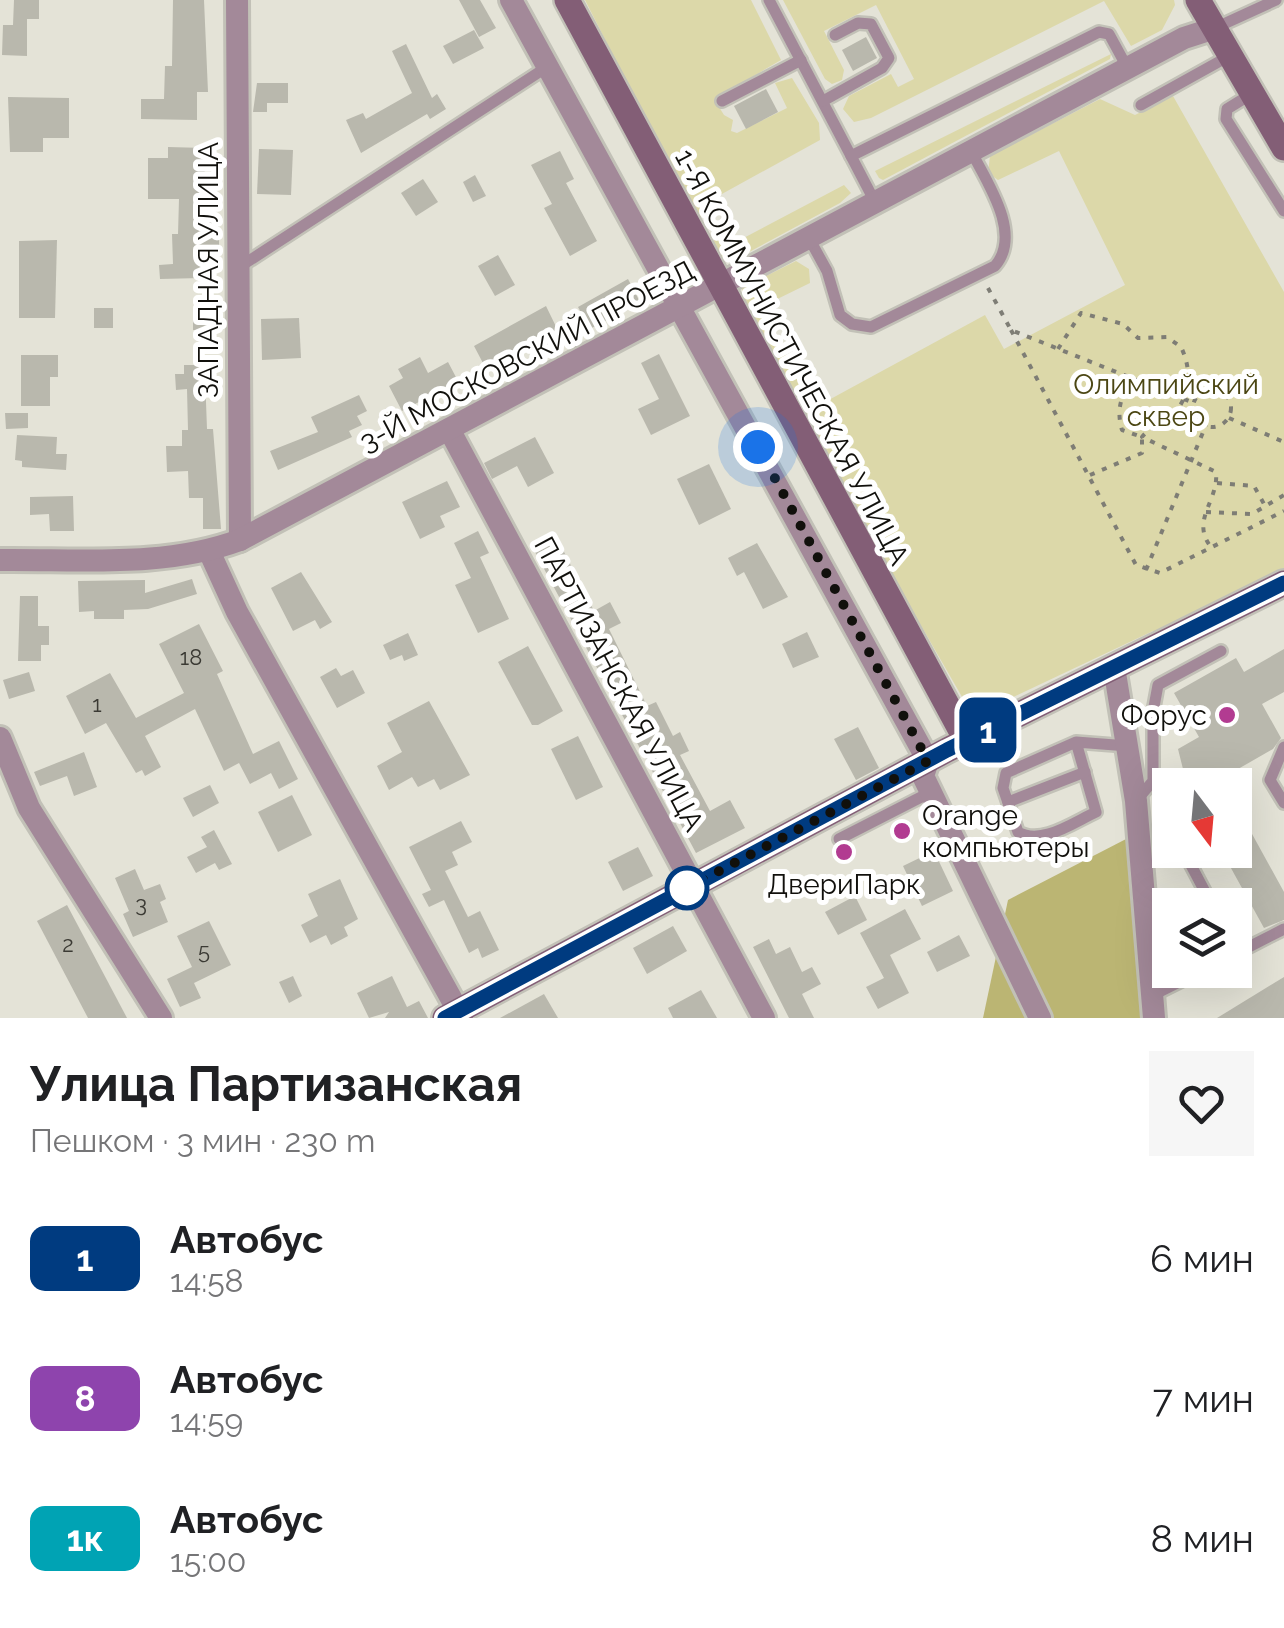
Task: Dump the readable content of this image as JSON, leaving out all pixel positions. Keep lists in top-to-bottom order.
{
  "streets": {
    "street": [
      "ЗАПАДНАЯ УЛИЦА",
      "3-Й МОСКОВСКИЙ ПРОЕЗД",
      "1-Я КОММУНИСТИЧЕСКАЯ УЛИЦА",
      "ПАРТИЗАНСКАЯ УЛИЦА"
    ]
  },
  "crossings": [
    ["ЗАПАДНАЯ УЛИЦА", "3-Й МОСКОВСКИЙ ПРОЕЗД"],
    ["3-Й МОСКОВСКИЙ ПРОЕЗД", "1-Я КОММУНИСТИЧЕСКАЯ УЛИЦА"],
    ["3-Й МОСКОВСКИЙ ПРОЕЗД", "ПАРТИЗАНСКАЯ УЛИЦА"]
  ],
  "parks": ["Олимпийский сквер"],
  "places": ["Форус", "Orange компьютеры", "ДвериПарк"],
  "lines": ["bus line 1"],
  "house_numbers": [
    "18",
    "1",
    "3",
    "2",
    "5"
  ],
  "north": "bottom",
  "page": {
    "on_map": "1",
    "heading": ["Улица Партизанская", "Пешком · 3 мин · 230 m"],
    "list": [
      {
        "mark": "1",
        "name": "Автобус",
        "note": "14:58",
        "value": "6 мин"
      },
      {
        "mark": "8",
        "name": "Автобус",
        "note": "14:59",
        "value": "7 мин"
      },
      {
        "mark": "1к",
        "name": "Автобус",
        "note": "15:00",
        "value": "8 мин"
      }
    ]
  }
}
